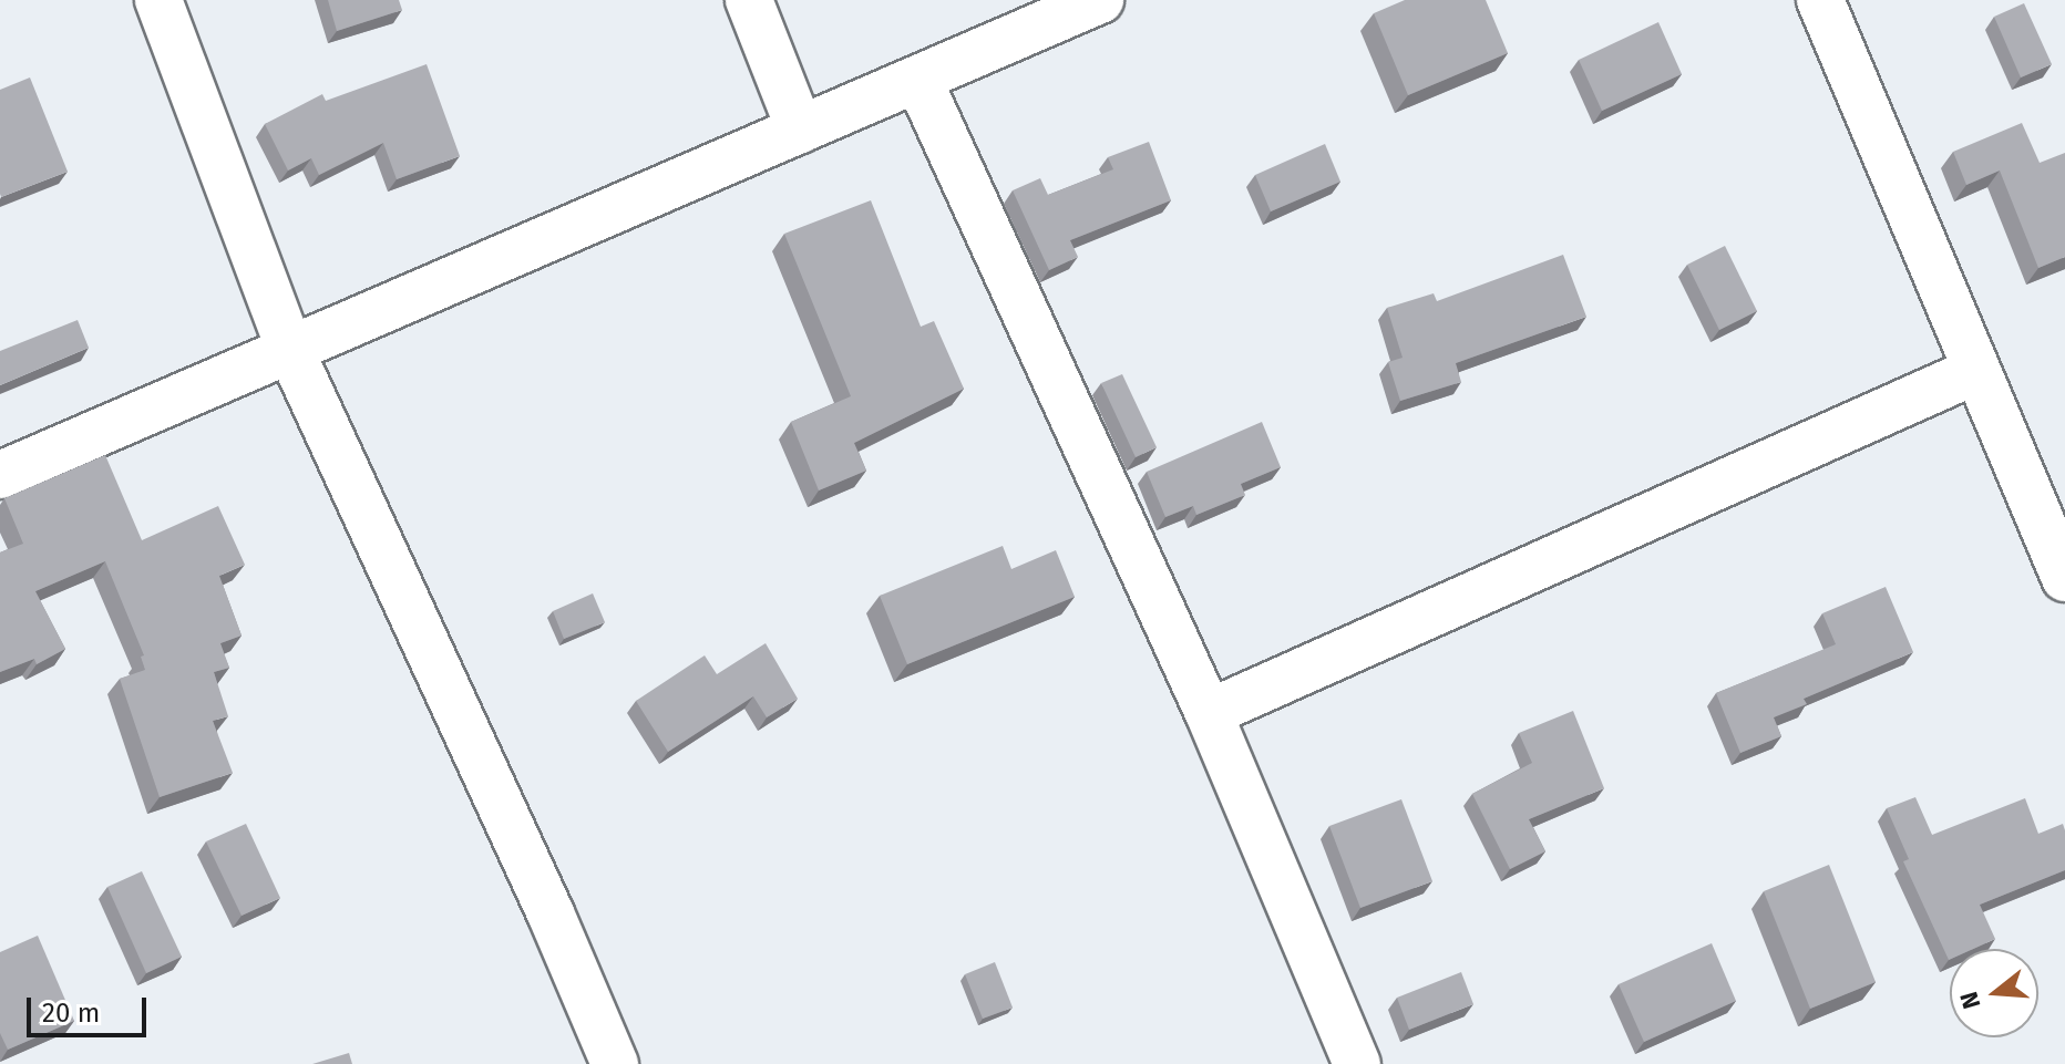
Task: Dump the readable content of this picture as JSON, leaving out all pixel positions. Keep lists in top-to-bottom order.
{
  "scale_bar": "20 m",
  "north": "left"
}
